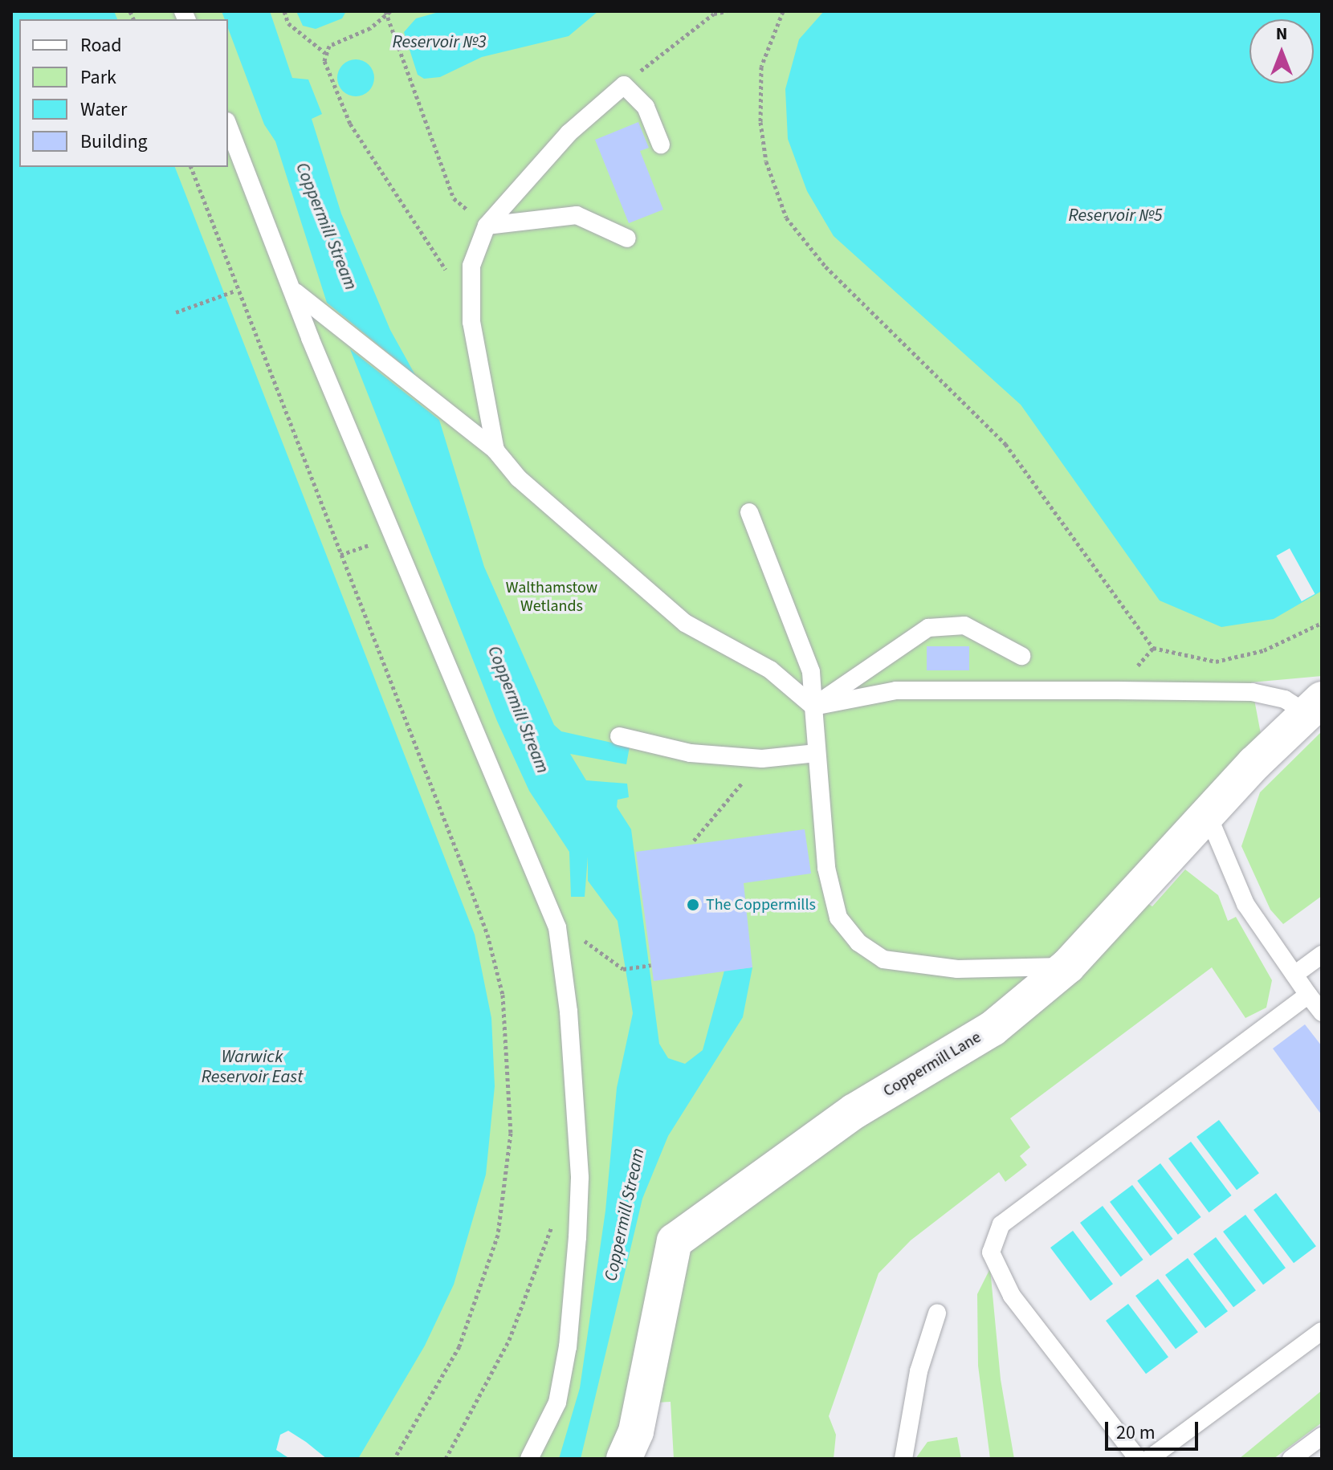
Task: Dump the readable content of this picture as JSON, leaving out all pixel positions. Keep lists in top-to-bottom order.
{
  "streets": {
    "street": ["Coppermill Lane"]
  },
  "water": [
    "Reservoir №3",
    "Reservoir №5",
    "Coppermill Stream",
    "Warwick Reservoir East"
  ],
  "parks": ["Walthamstow Wetlands"],
  "places": ["The Coppermills"],
  "legend": [
    "Road",
    "Park",
    "Water",
    "Building"
  ],
  "scale_bar": "20 m",
  "north": "top"
}
